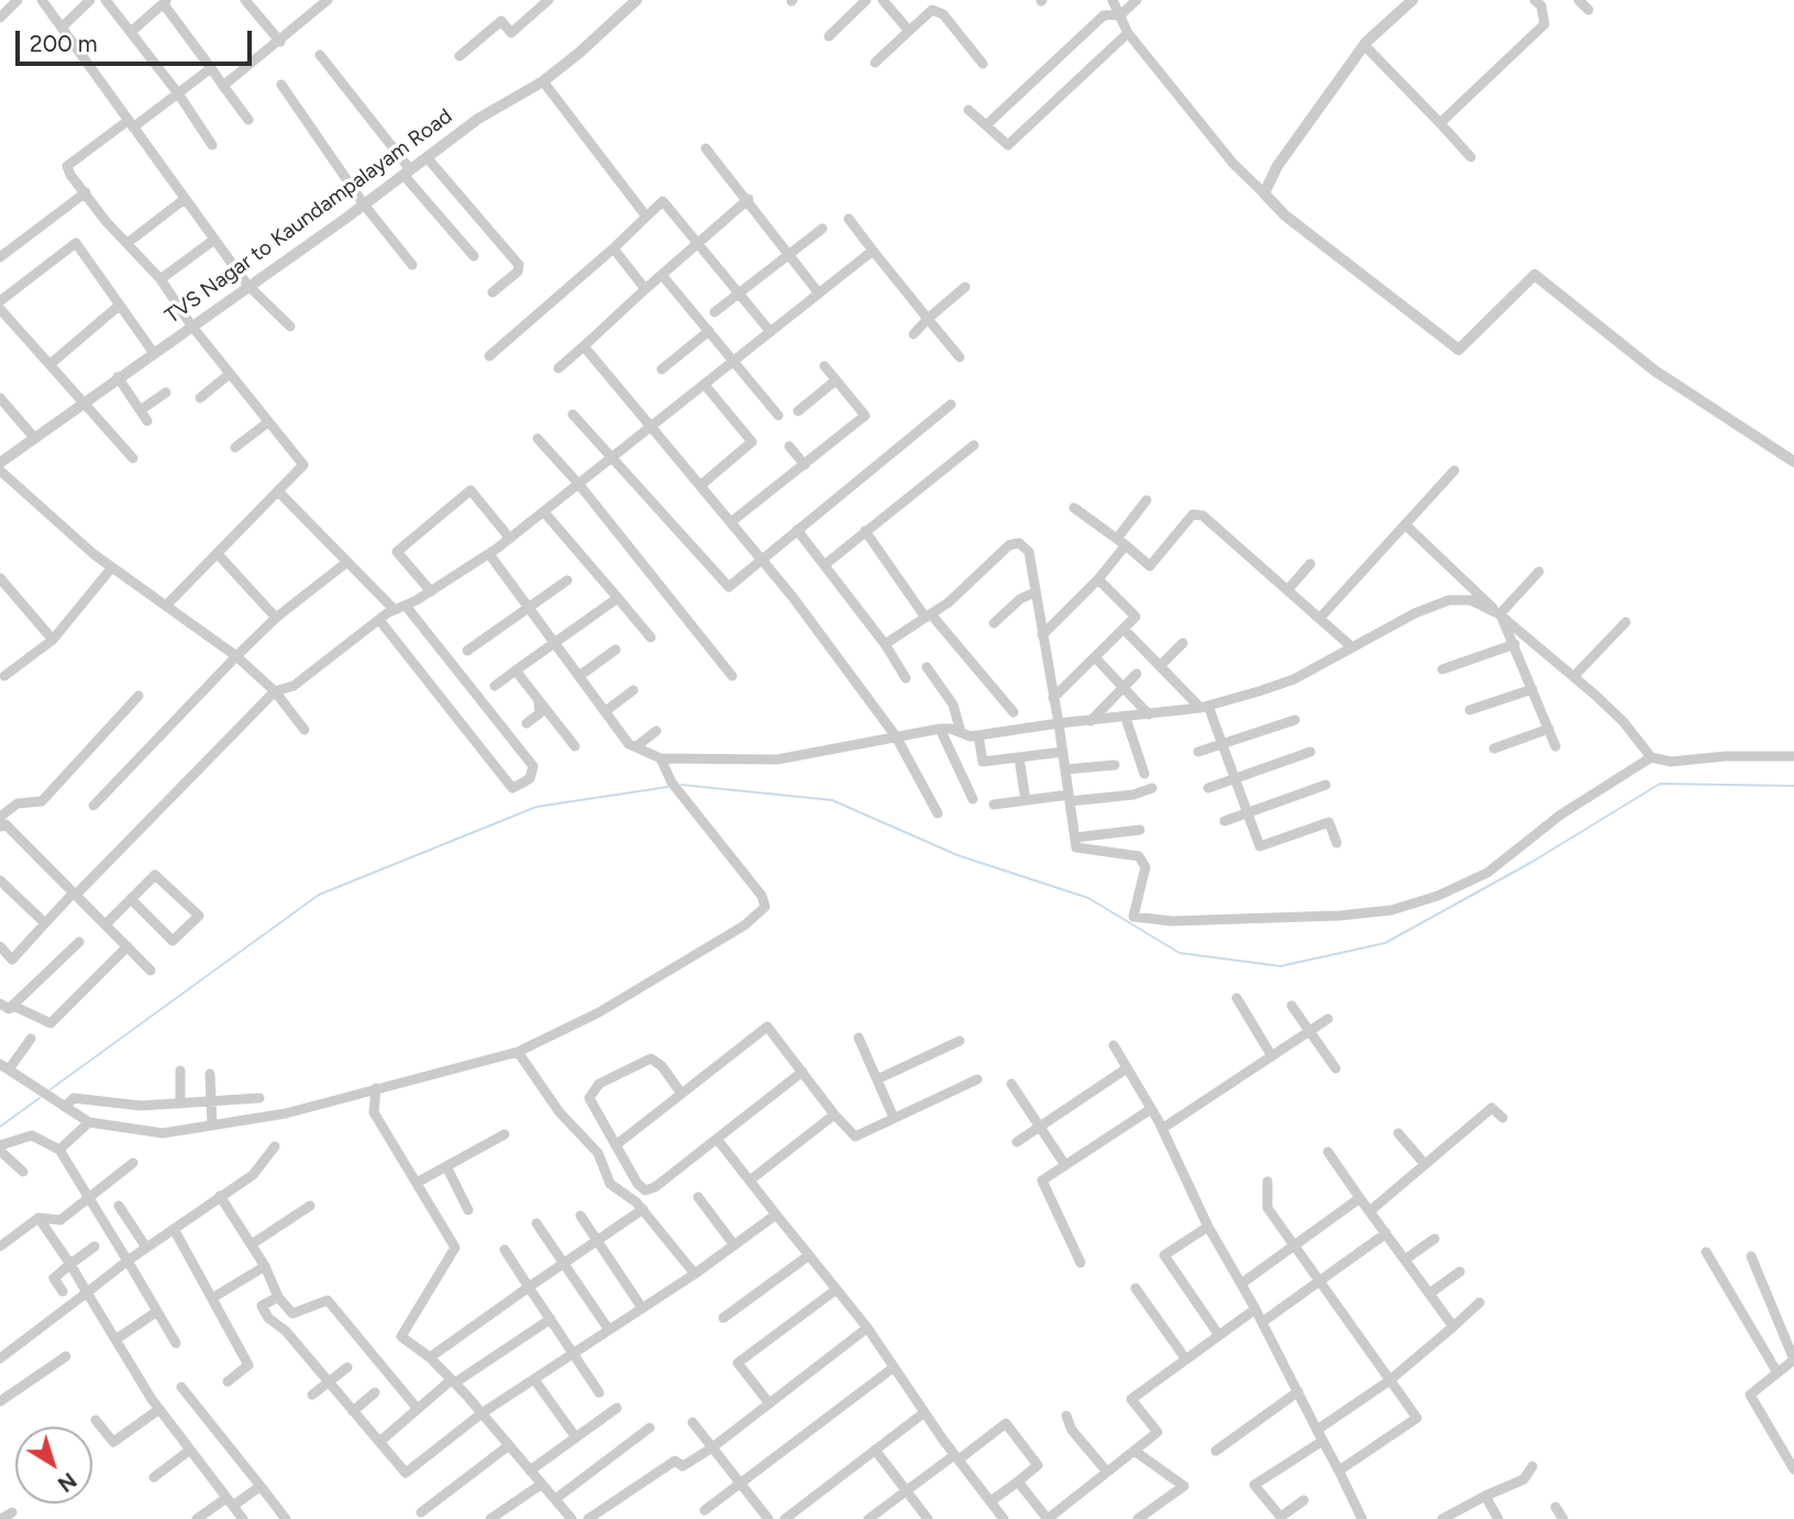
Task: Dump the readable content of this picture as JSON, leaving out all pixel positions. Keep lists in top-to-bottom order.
{
  "streets": {
    "street": ["TVS Nagar to Kaundampalayam Road"]
  },
  "scale_bar": "200 m",
  "north": "bottom right"
}
